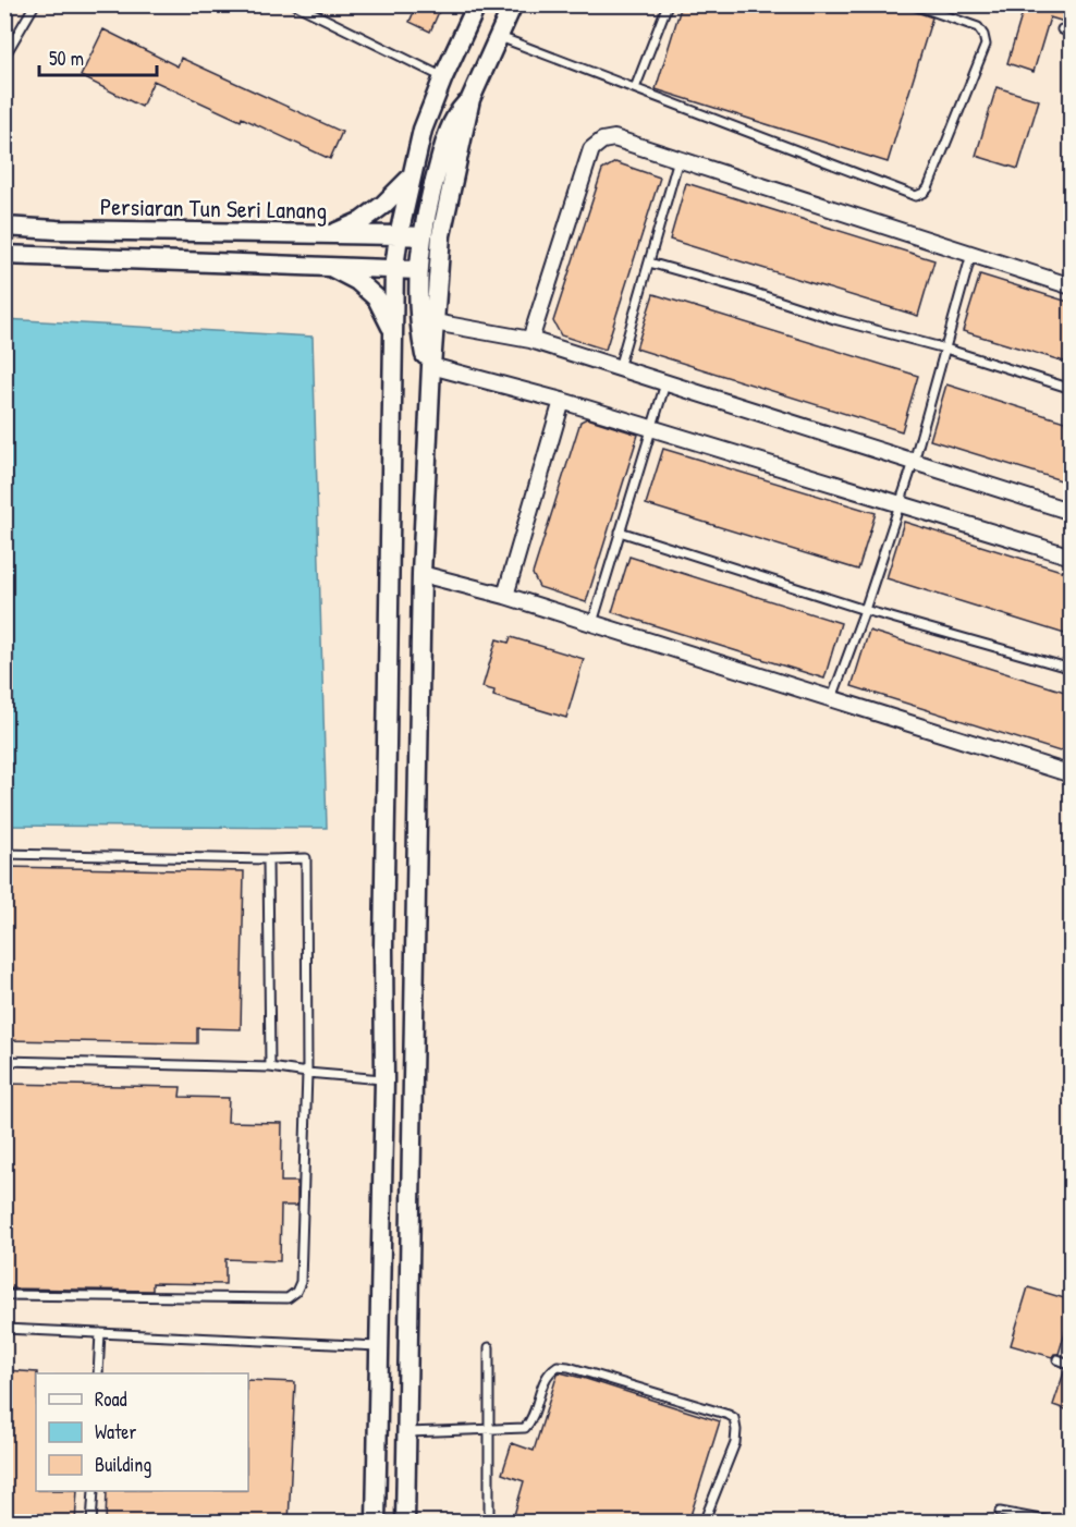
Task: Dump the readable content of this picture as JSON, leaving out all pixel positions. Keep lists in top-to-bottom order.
{
  "streets": {
    "street": ["Persiaran Tun Seri Lanang"]
  },
  "legend": ["Road", "Water", "Building"],
  "scale_bar": "50 m"
}
